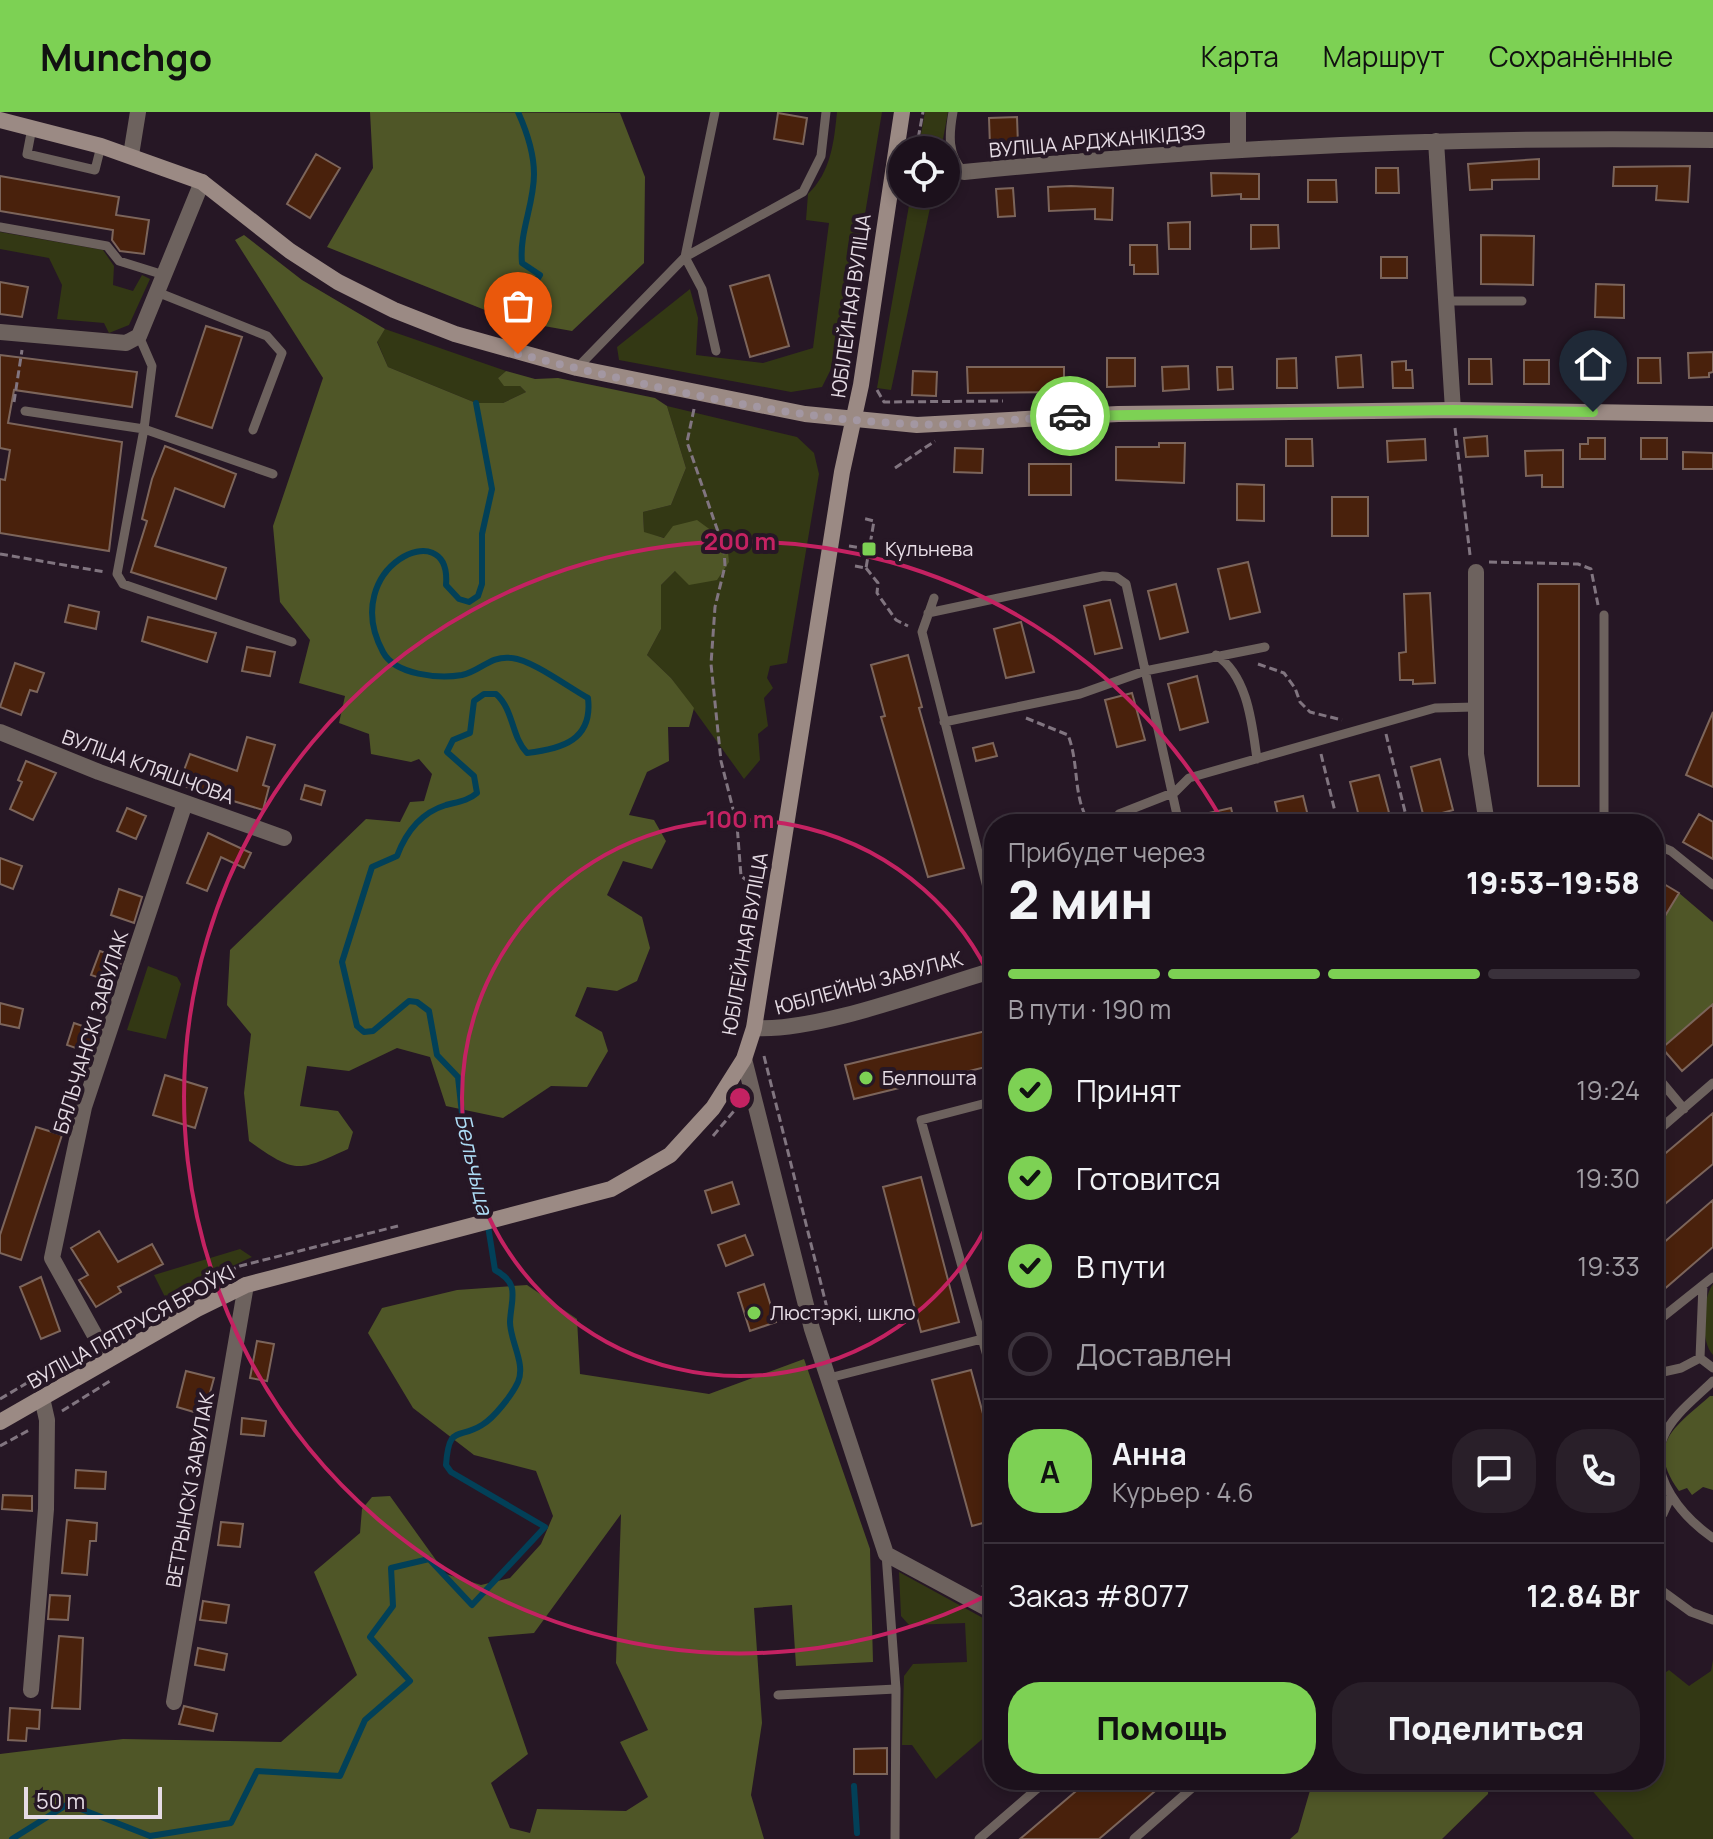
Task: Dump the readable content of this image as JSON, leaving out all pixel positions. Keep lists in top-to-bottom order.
{
  "streets": {
    "main road": ["ЮБІЛЕЙНАЯ ВУЛІЦА", "ВУЛІЦА ПЯТРУСЯ БРОЎКІ"],
    "street": [
      "ВУЛІЦА АРДЖАНІКІДЗЭ",
      "ВУЛІЦА КЛЯШЧОВА",
      "ЮБІЛЕЙНЫ ЗАВУЛАК",
      "БЯЛЬЧАНСКІ ЗАВУЛАК",
      "ВЕТРЫНСКІ ЗАВУЛАК"
    ]
  },
  "crossings": [
    ["ЮБІЛЕЙНАЯ ВУЛІЦА", "ЮБІЛЕЙНЫ ЗАВУЛАК"],
    ["ЮБІЛЕЙНАЯ ВУЛІЦА", "ВУЛІЦА ПЯТРУСЯ БРОЎКІ"],
    ["ВУЛІЦА КЛЯШЧОВА", "БЯЛЬЧАНСКІ ЗАВУЛАК"],
    ["БЯЛЬЧАНСКІ ЗАВУЛАК", "ВУЛІЦА ПЯТРУСЯ БРОЎКІ"],
    ["ВУЛІЦА ПЯТРУСЯ БРОЎКІ", "ВЕТРЫНСКІ ЗАВУЛАК"]
  ],
  "water": ["Бельчыца"],
  "places": {
    "transit": ["Кульнева"],
    "other": ["Белпошта", "Люстэркі, шкло"]
  },
  "scale_bar": "50 m",
  "page": {
    "header": "Munchgo",
    "nav": ["Карта", "Маршрут", "Сохранённые"],
    "heading": ["2 мин", "Прибудет через", "19:53–19:58"],
    "panel": [
      "Анна",
      "Курьер · 4.6",
      "Заказ #8077",
      "12.84 Br"
    ],
    "bar": "В пути · 190 m",
    "list": [
      ["Принят", "19:24"],
      ["Готовится", "19:30"],
      ["В пути", "19:33"],
      "Доставлен"
    ],
    "round": "А",
    "buttons": ["Помощь", "Поделиться"],
    "scale": "50 m"
  },
  "rings": ["200 m", "100 m"]
}
